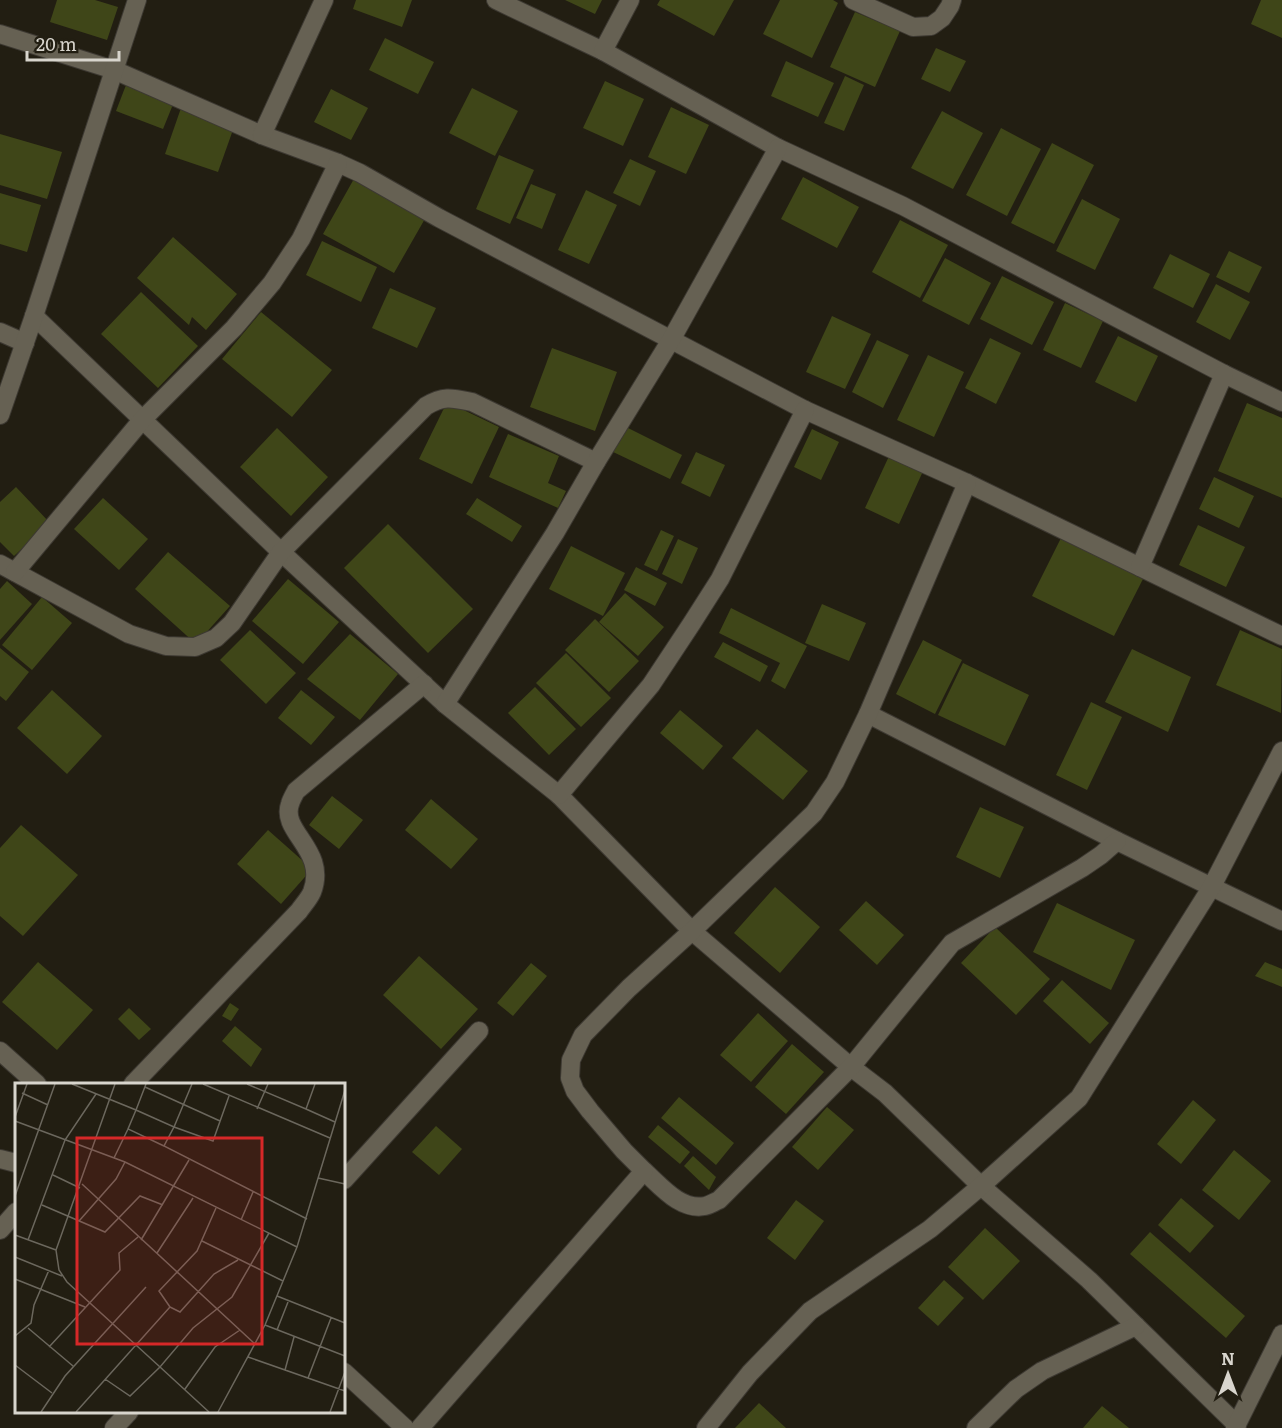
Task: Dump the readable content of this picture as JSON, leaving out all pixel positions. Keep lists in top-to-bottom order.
{
  "scale_bar": "20 m",
  "north": "top"
}
